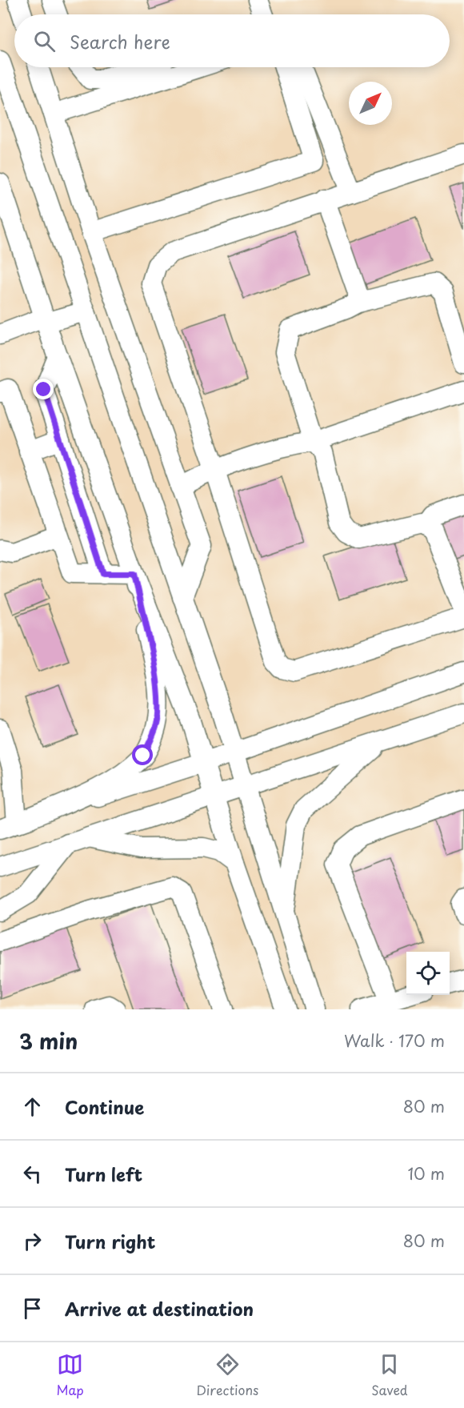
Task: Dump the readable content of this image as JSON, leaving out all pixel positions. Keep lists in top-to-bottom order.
{
  "north": "top right",
  "page": {
    "search": "Search here",
    "heading": ["3 min", "Walk · 170 m"],
    "list": [
      ["Continue", "80 m"],
      ["Turn left", "10 m"],
      ["Turn right", "80 m"],
      "Arrive at destination"
    ],
    "nav": ["Map", "Directions", "Saved"]
  }
}
